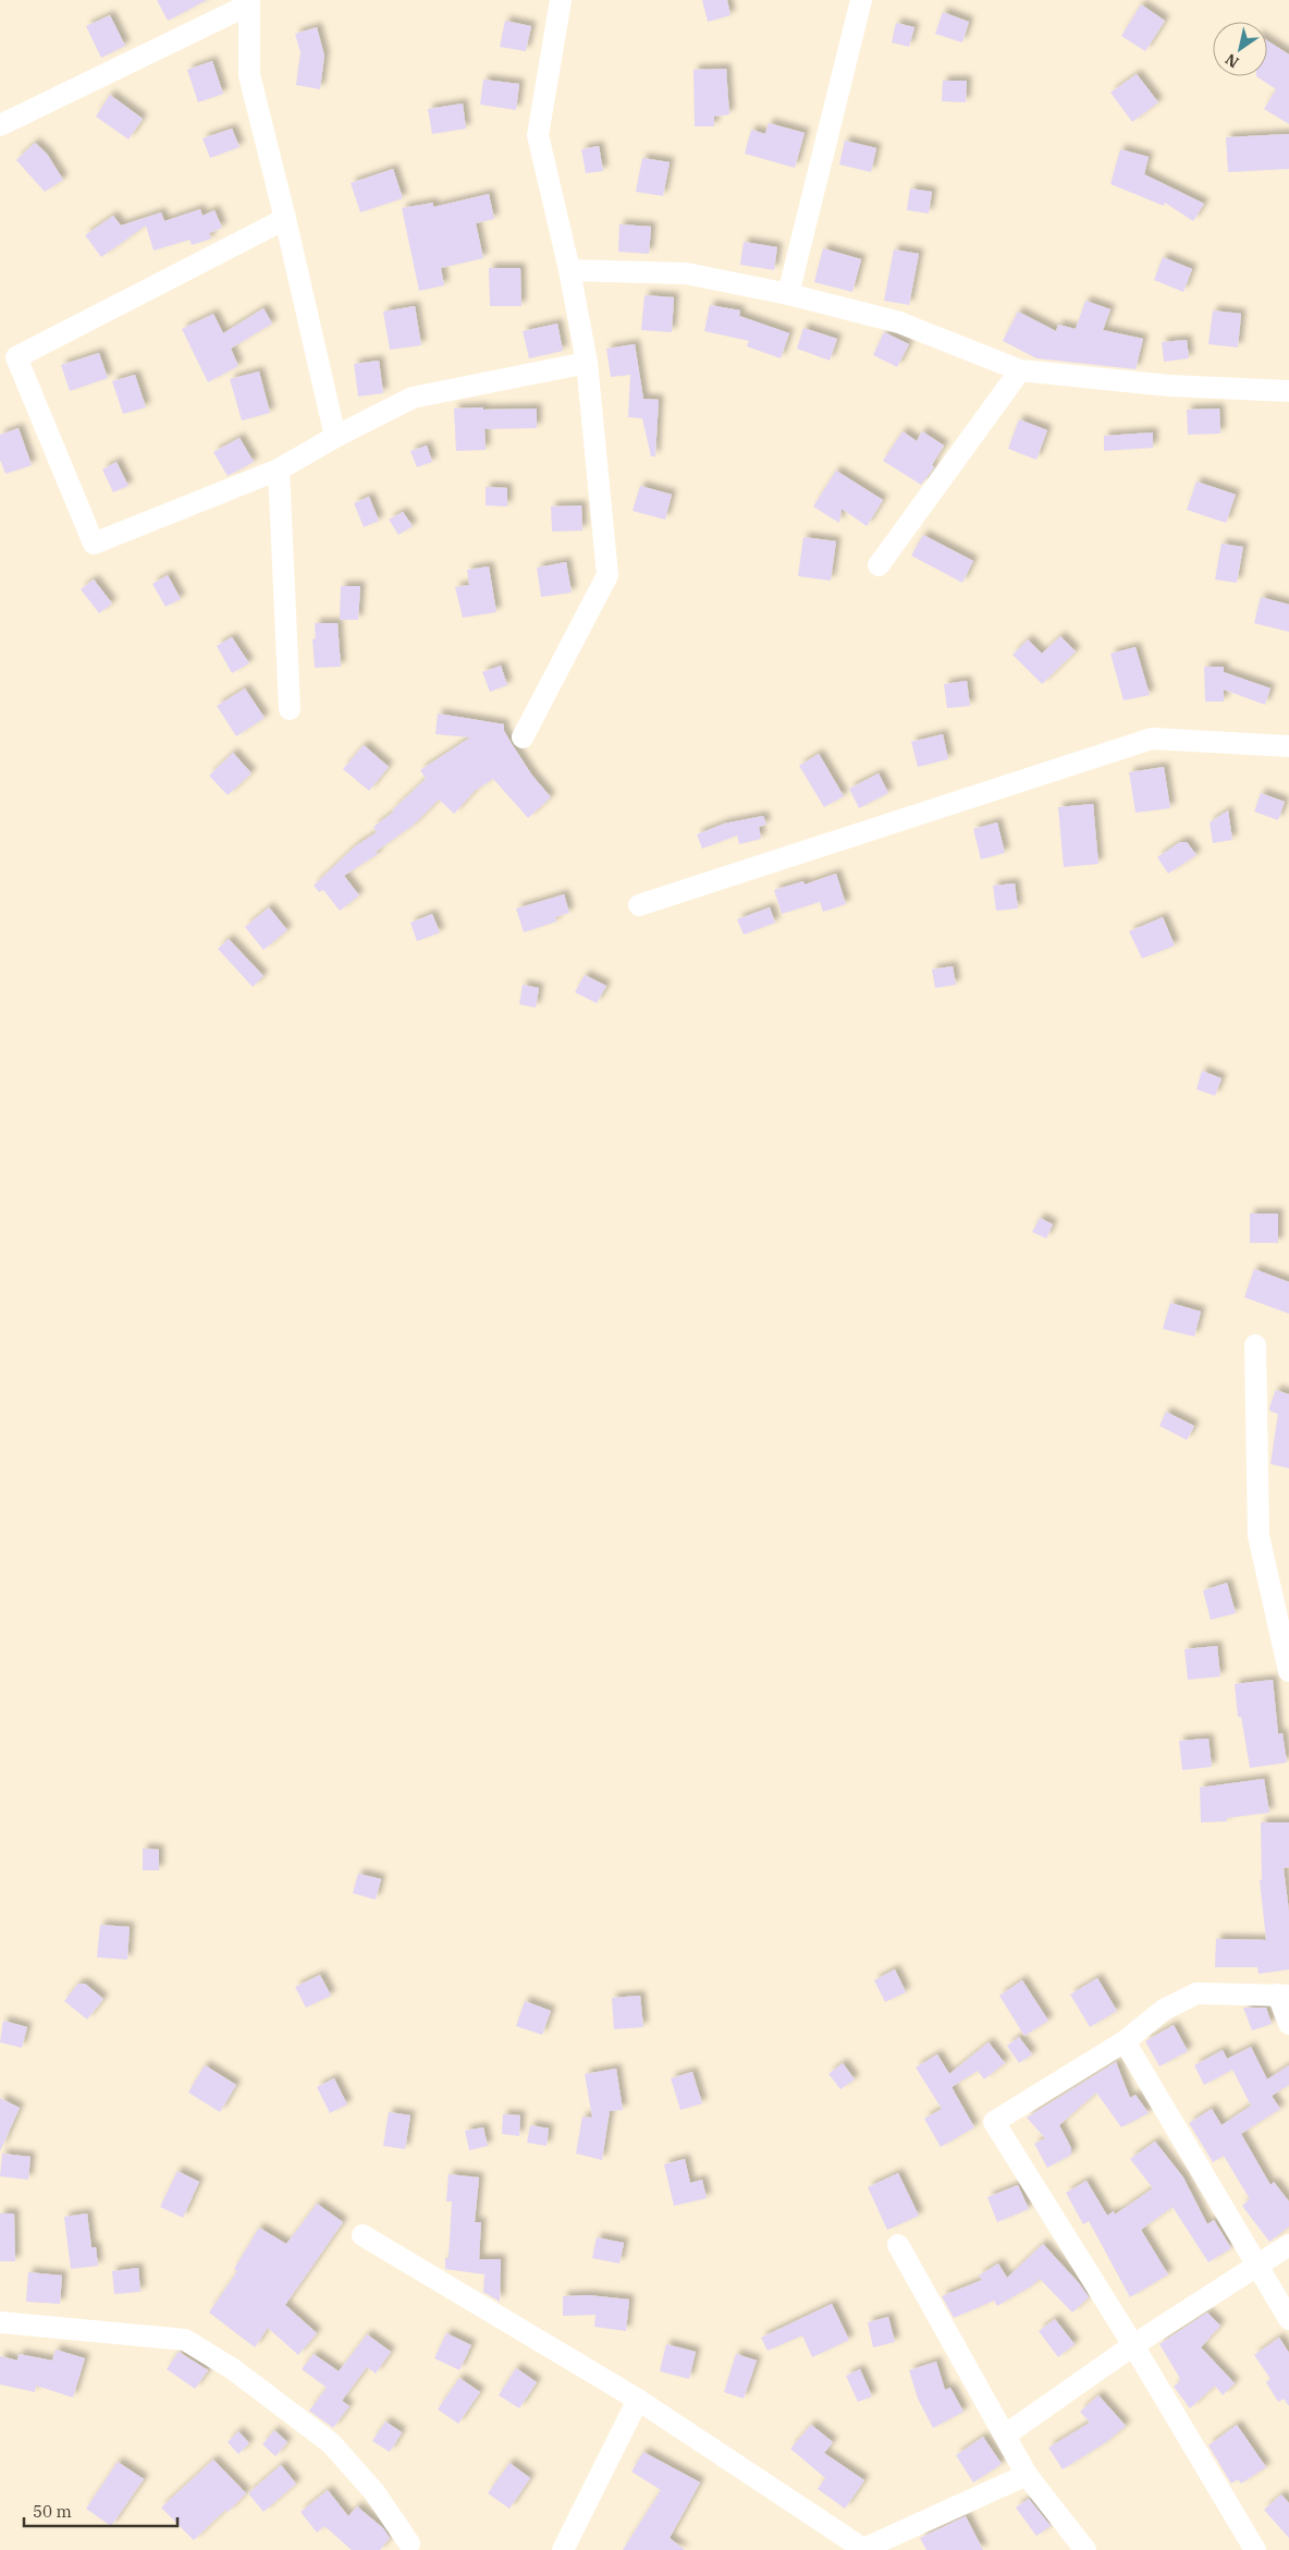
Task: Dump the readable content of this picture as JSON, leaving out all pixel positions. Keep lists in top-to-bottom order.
{
  "scale_bar": "50 m",
  "north": "bottom left"
}
